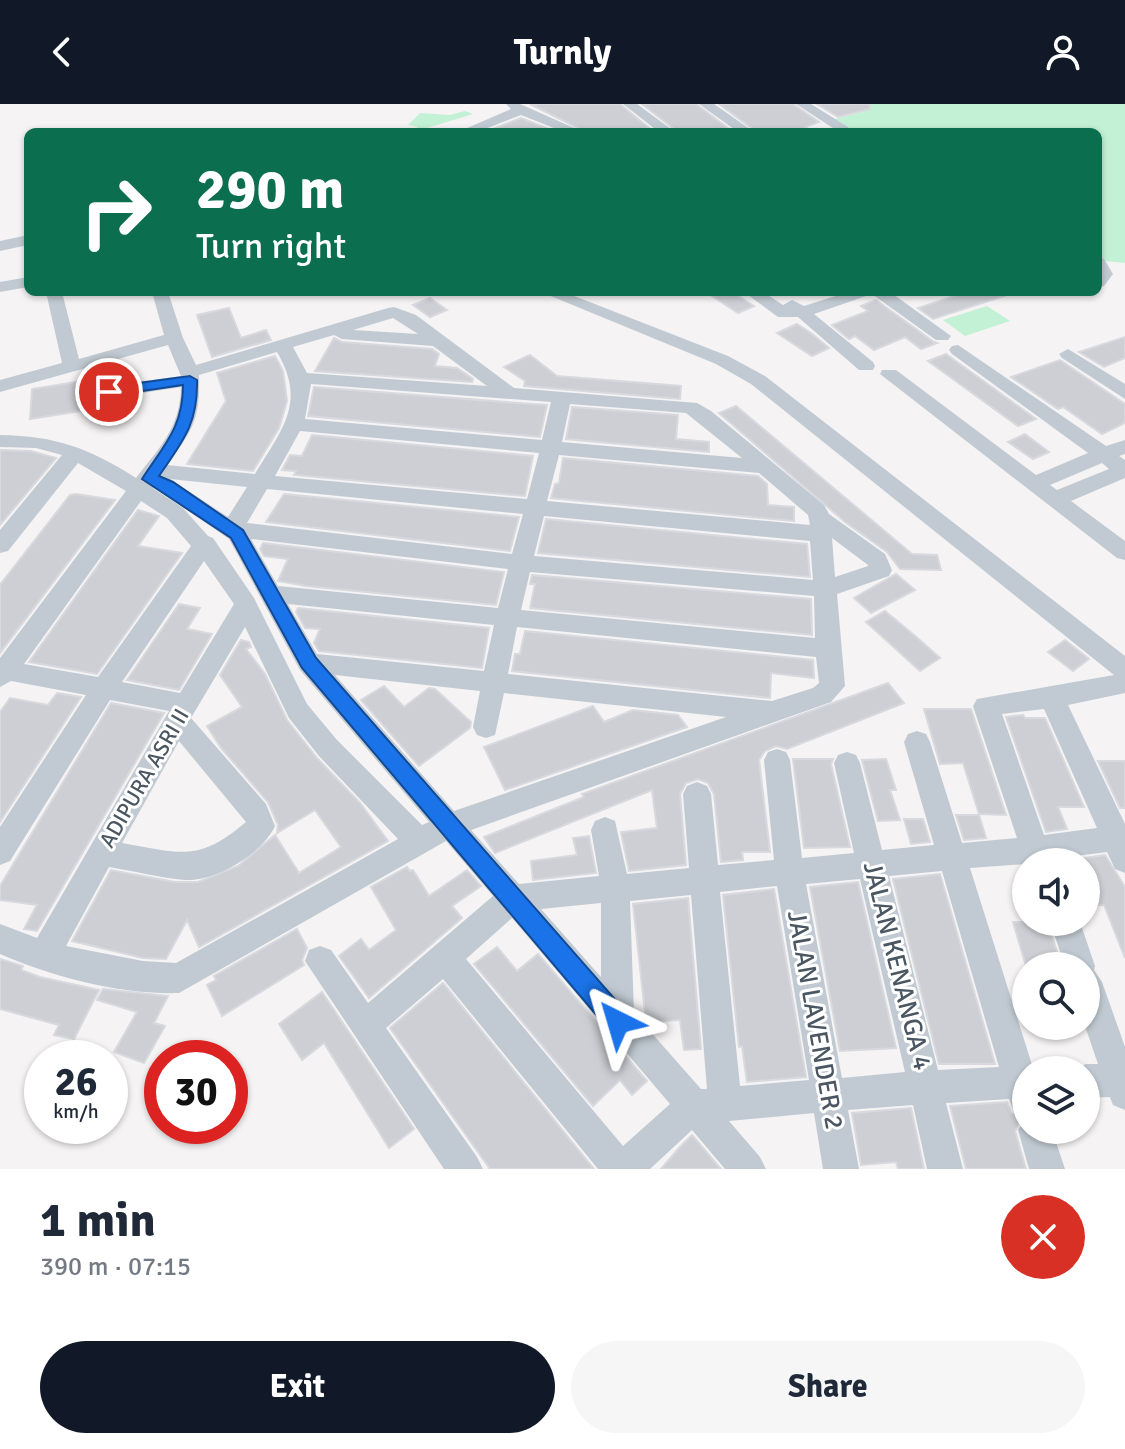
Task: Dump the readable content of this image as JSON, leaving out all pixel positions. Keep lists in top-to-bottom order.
{
  "streets": {
    "street": ["ADIPURA ASRI II", "JALAN KENANGA 4", "JALAN LAVENDER 2"]
  },
  "page": {
    "header": "Turnly",
    "turn": ["290 m", "Turn right"],
    "speed": "26 km/h",
    "limit": "30",
    "heading": ["1 min", "390 m · 07:15"],
    "buttons": ["Exit", "Share"]
  }
}
